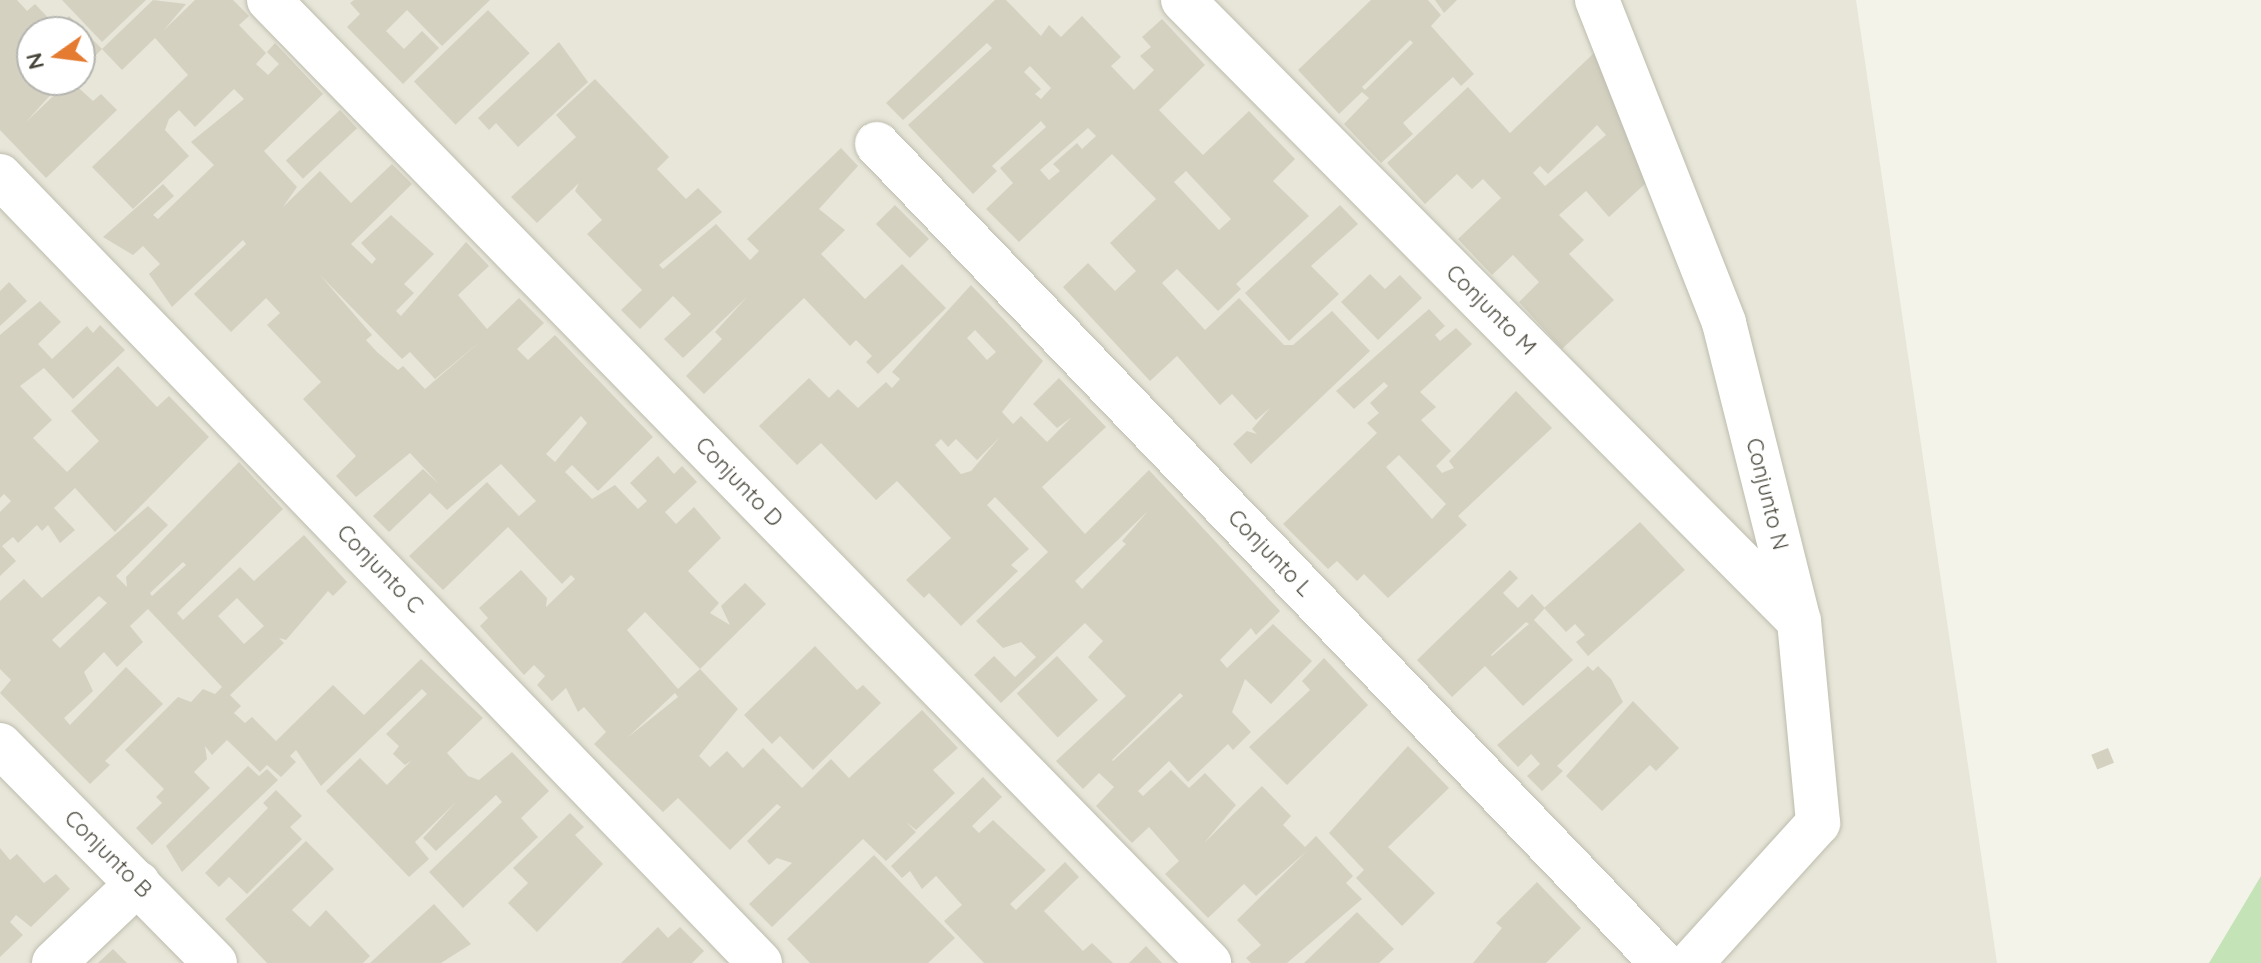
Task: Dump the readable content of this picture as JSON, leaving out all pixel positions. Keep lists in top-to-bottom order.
{
  "streets": {
    "street": [
      "Conjunto M",
      "Conjunto D",
      "Conjunto N",
      "Conjunto L",
      "Conjunto C",
      "Conjunto B"
    ]
  },
  "crossings": [
    ["Conjunto M", "Conjunto N"]
  ],
  "north": "left"
}
